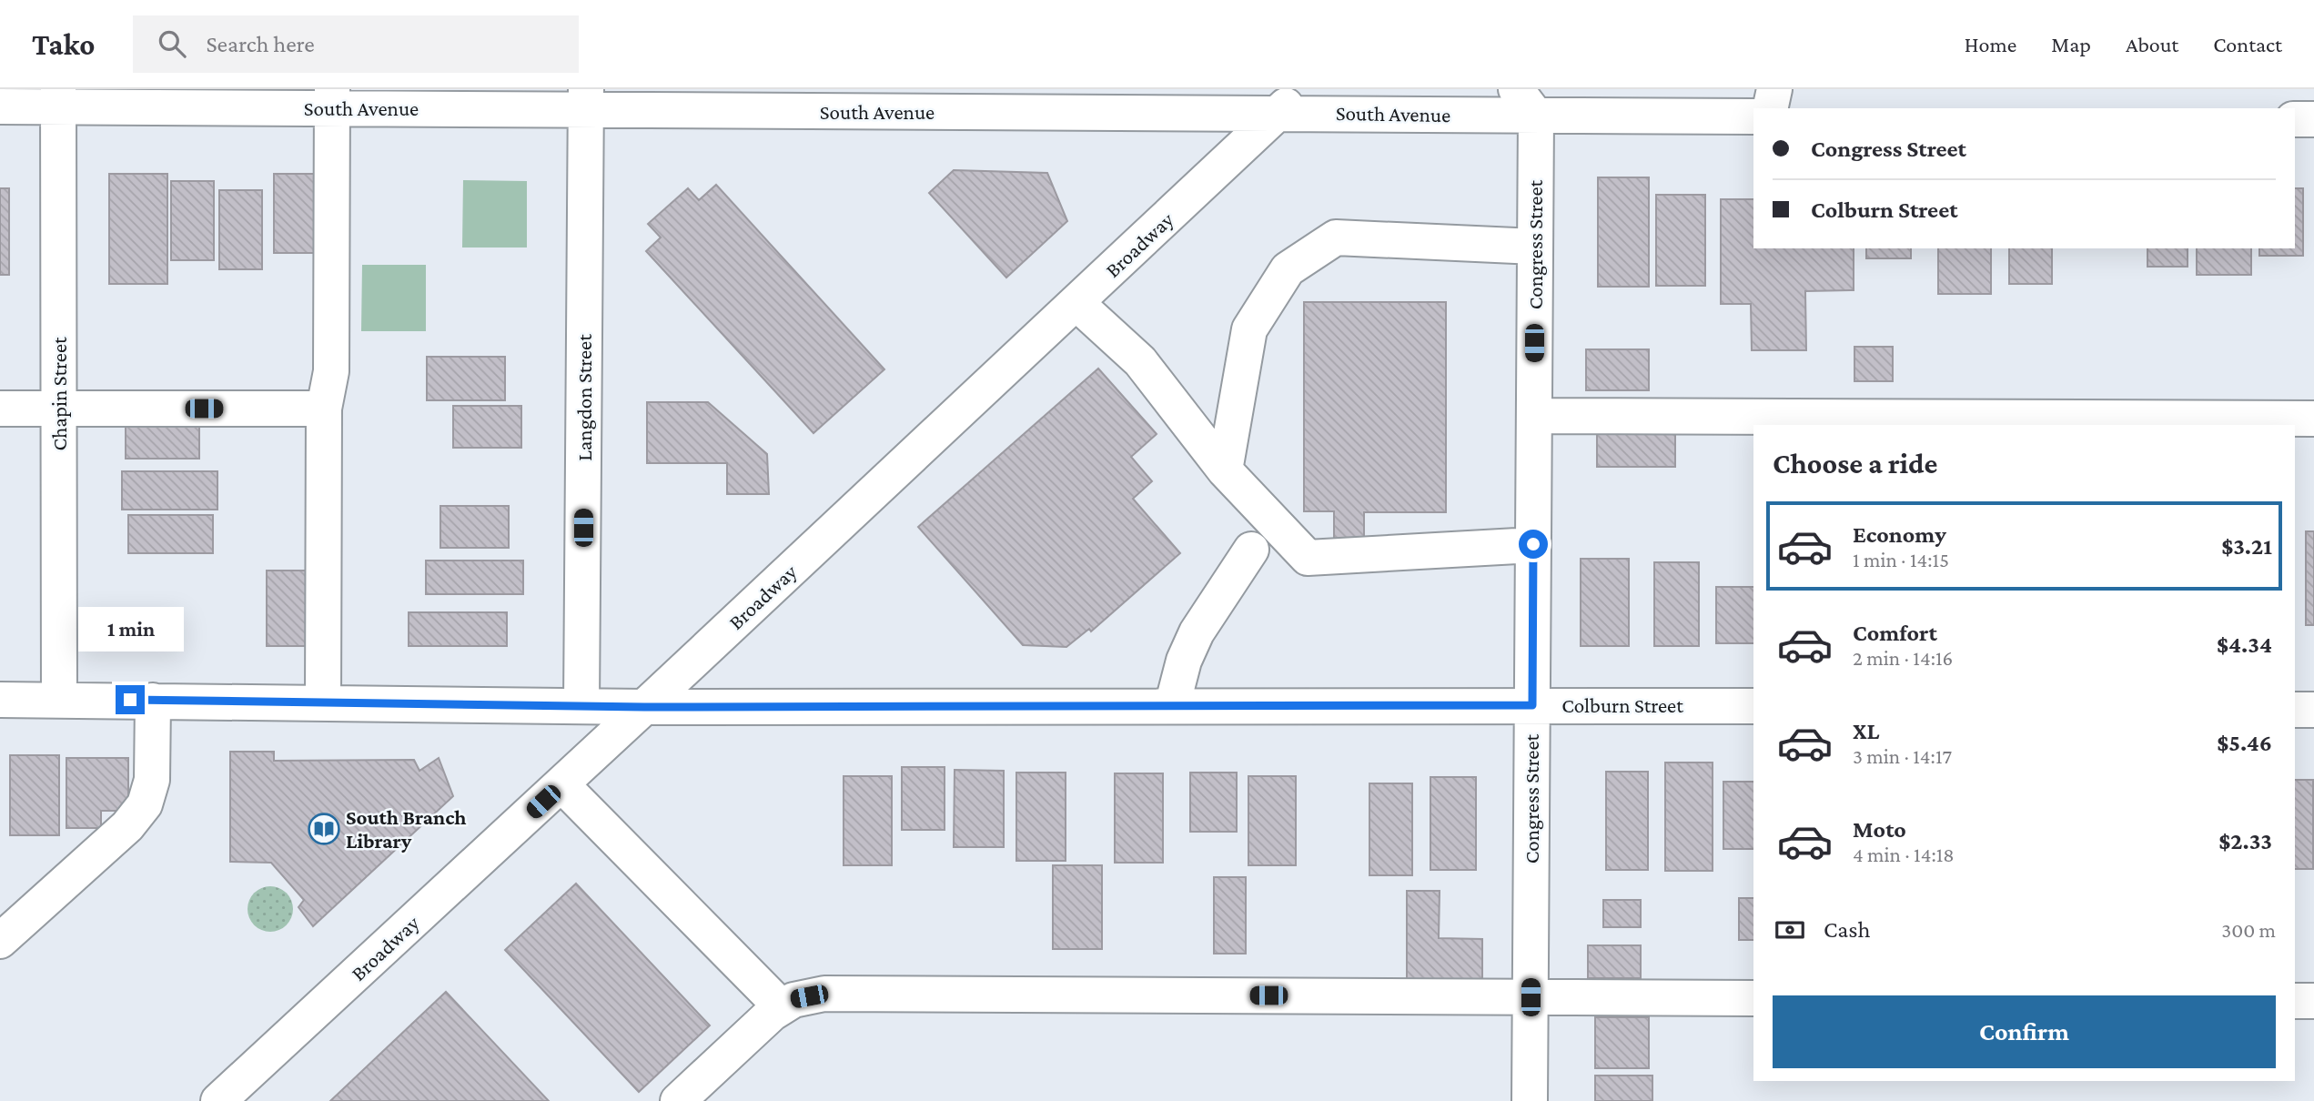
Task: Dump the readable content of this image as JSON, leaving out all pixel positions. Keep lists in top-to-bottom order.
{
  "streets": {
    "street": [
      "South Avenue",
      "Broadway",
      "Congress Street",
      "Chapin Street",
      "Langdon Street",
      "Colburn Street"
    ]
  },
  "crossings": [
    ["South Avenue", "Broadway"],
    ["South Avenue", "Congress Street"],
    ["South Avenue", "Chapin Street"],
    ["South Avenue", "Langdon Street"],
    ["Broadway", "Colburn Street"],
    ["Congress Street", "Colburn Street"],
    ["Chapin Street", "Colburn Street"],
    ["Langdon Street", "Colburn Street"]
  ],
  "places": {
    "library": ["South Branch Library"]
  },
  "page": {
    "header": "Tako",
    "search": "Search here",
    "nav": [
      "Home",
      "Map",
      "About",
      "Contact"
    ],
    "banner": ["Congress Street", "Colburn Street"],
    "heading": "Choose a ride",
    "list": [
      {
        "name": "Economy",
        "note": "1 min · 14:15",
        "value": "$3.21"
      },
      {
        "name": "Comfort",
        "note": "2 min · 14:16",
        "value": "$4.34"
      },
      {
        "name": "XL",
        "note": "3 min · 14:17",
        "value": "$5.46"
      },
      {
        "name": "Moto",
        "note": "4 min · 14:18",
        "value": "$2.33"
      }
    ],
    "bubble": "1 min",
    "pay": ["Cash", "300 m"],
    "buttons": "Confirm"
  }
}
